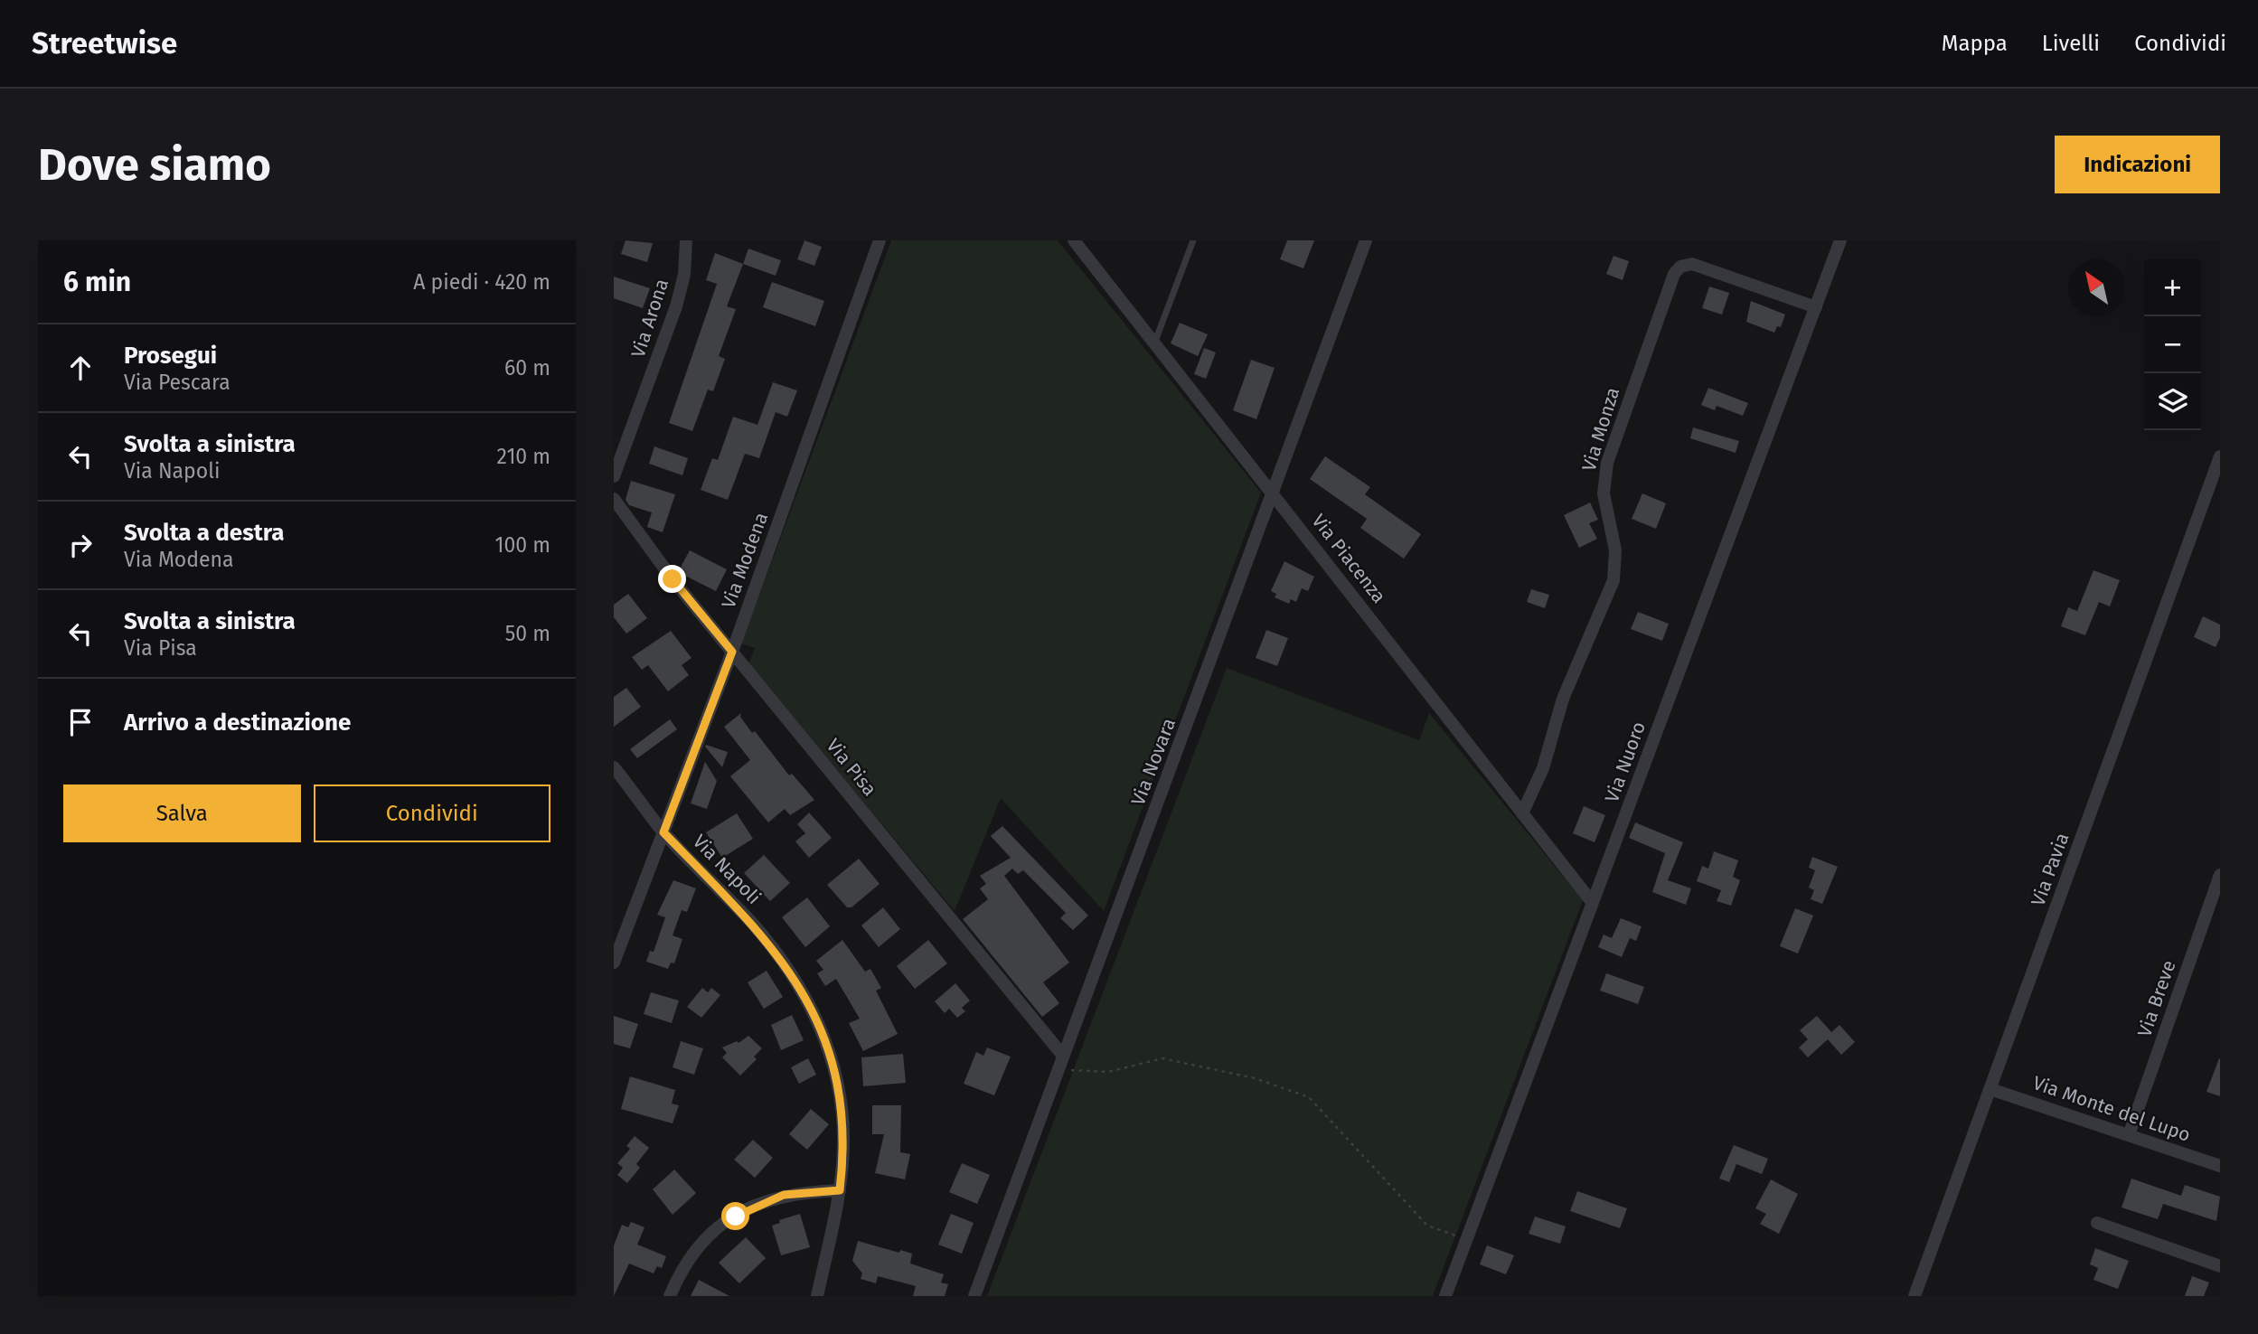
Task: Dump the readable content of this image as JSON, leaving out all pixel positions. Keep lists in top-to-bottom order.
{
  "streets": {
    "street": [
      "Via Arona",
      "Via Monza",
      "Via Piacenza",
      "Via Modena",
      "Via Novara",
      "Via Nuoro",
      "Via Pisa",
      "Via Napoli",
      "Via Pavia",
      "Via Breve",
      "Via Monte del Lupo"
    ]
  },
  "crossings": [
    ["Via Monza", "Via Piacenza"],
    ["Via Monza", "Via Nuoro"],
    ["Via Piacenza", "Via Novara"],
    ["Via Piacenza", "Via Nuoro"],
    ["Via Modena", "Via Pisa"],
    ["Via Modena", "Via Napoli"],
    ["Via Novara", "Via Pisa"],
    ["Via Pavia", "Via Monte del Lupo"],
    ["Via Breve", "Via Monte del Lupo"]
  ],
  "north": "top left",
  "page": {
    "header": "Streetwise",
    "nav": ["Mappa", "Livelli", "Condividi"],
    "buttons": [
      "Indicazioni",
      ["Salva", "Condividi"]
    ],
    "title": "Dove siamo",
    "heading": ["6 min", "A piedi · 420 m"],
    "map_buttons": ["+", "−"],
    "list": [
      ["Prosegui", "Via Pescara", "60 m"],
      ["Svolta a sinistra", "Via Napoli", "210 m"],
      ["Svolta a destra", "Via Modena", "100 m"],
      ["Svolta a sinistra", "Via Pisa", "50 m"],
      "Arrivo a destinazione"
    ]
  }
}
